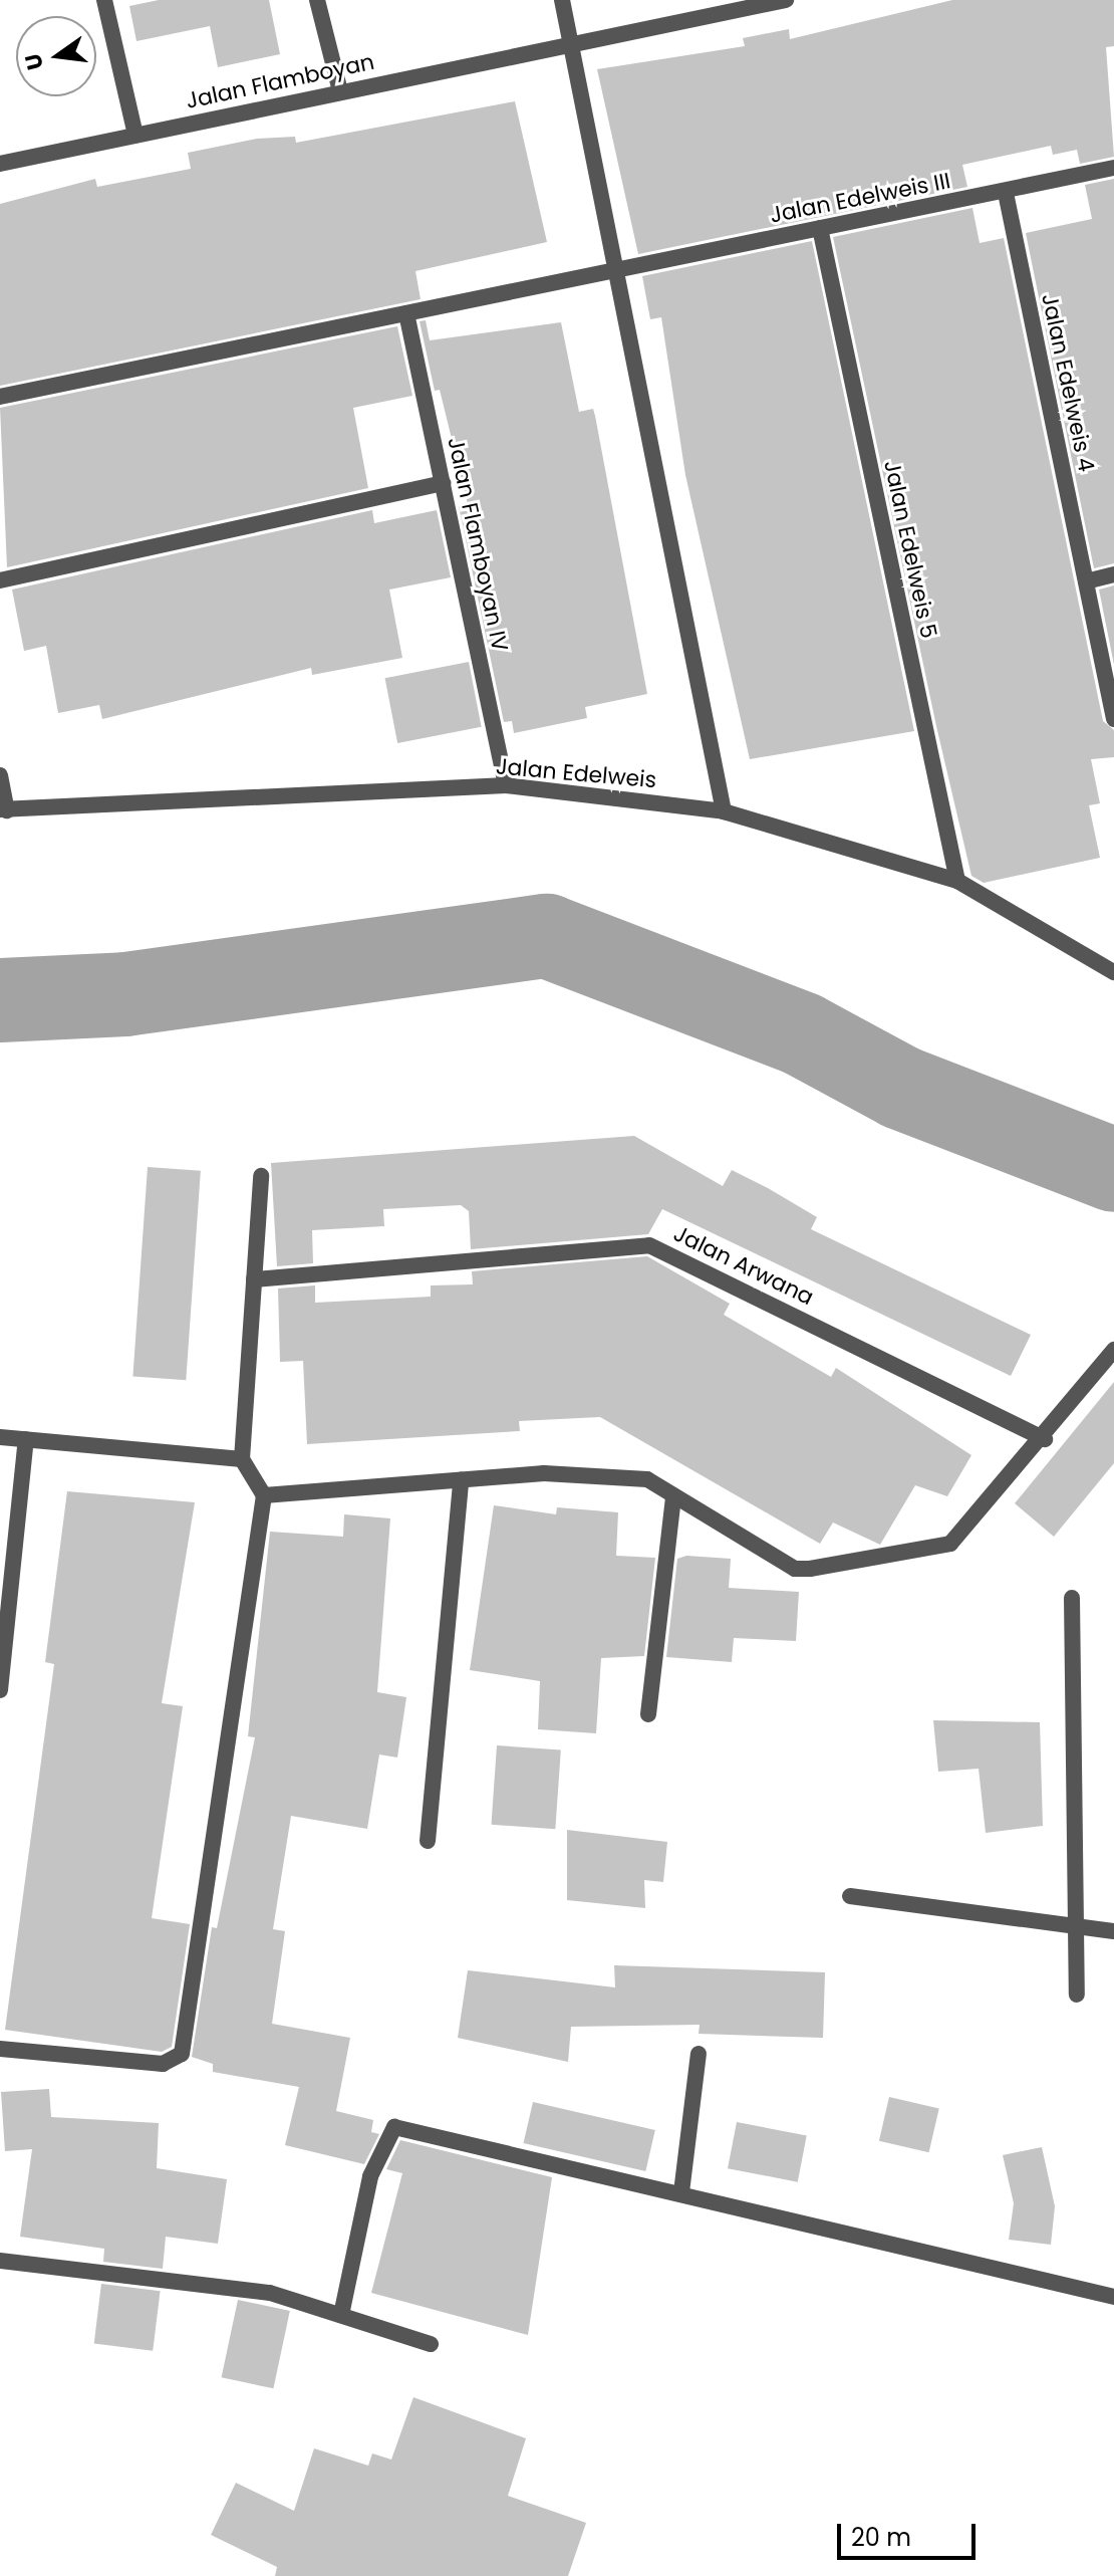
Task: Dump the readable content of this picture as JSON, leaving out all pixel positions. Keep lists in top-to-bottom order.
{
  "streets": {
    "street": [
      "Jalan Flamboyan",
      "Jalan Edelweis III",
      "Jalan Edelweis 4",
      "Jalan Flamboyan IV",
      "Jalan Edelweis 5",
      "Jalan Edelweis",
      "Jalan Arwana"
    ]
  },
  "crossings": [
    ["Jalan Edelweis III", "Jalan Edelweis 4"],
    ["Jalan Edelweis III", "Jalan Edelweis 5"],
    ["Jalan Flamboyan IV", "Jalan Edelweis"],
    ["Jalan Edelweis 5", "Jalan Edelweis"]
  ],
  "scale_bar": "20 m",
  "north": "left"
}
